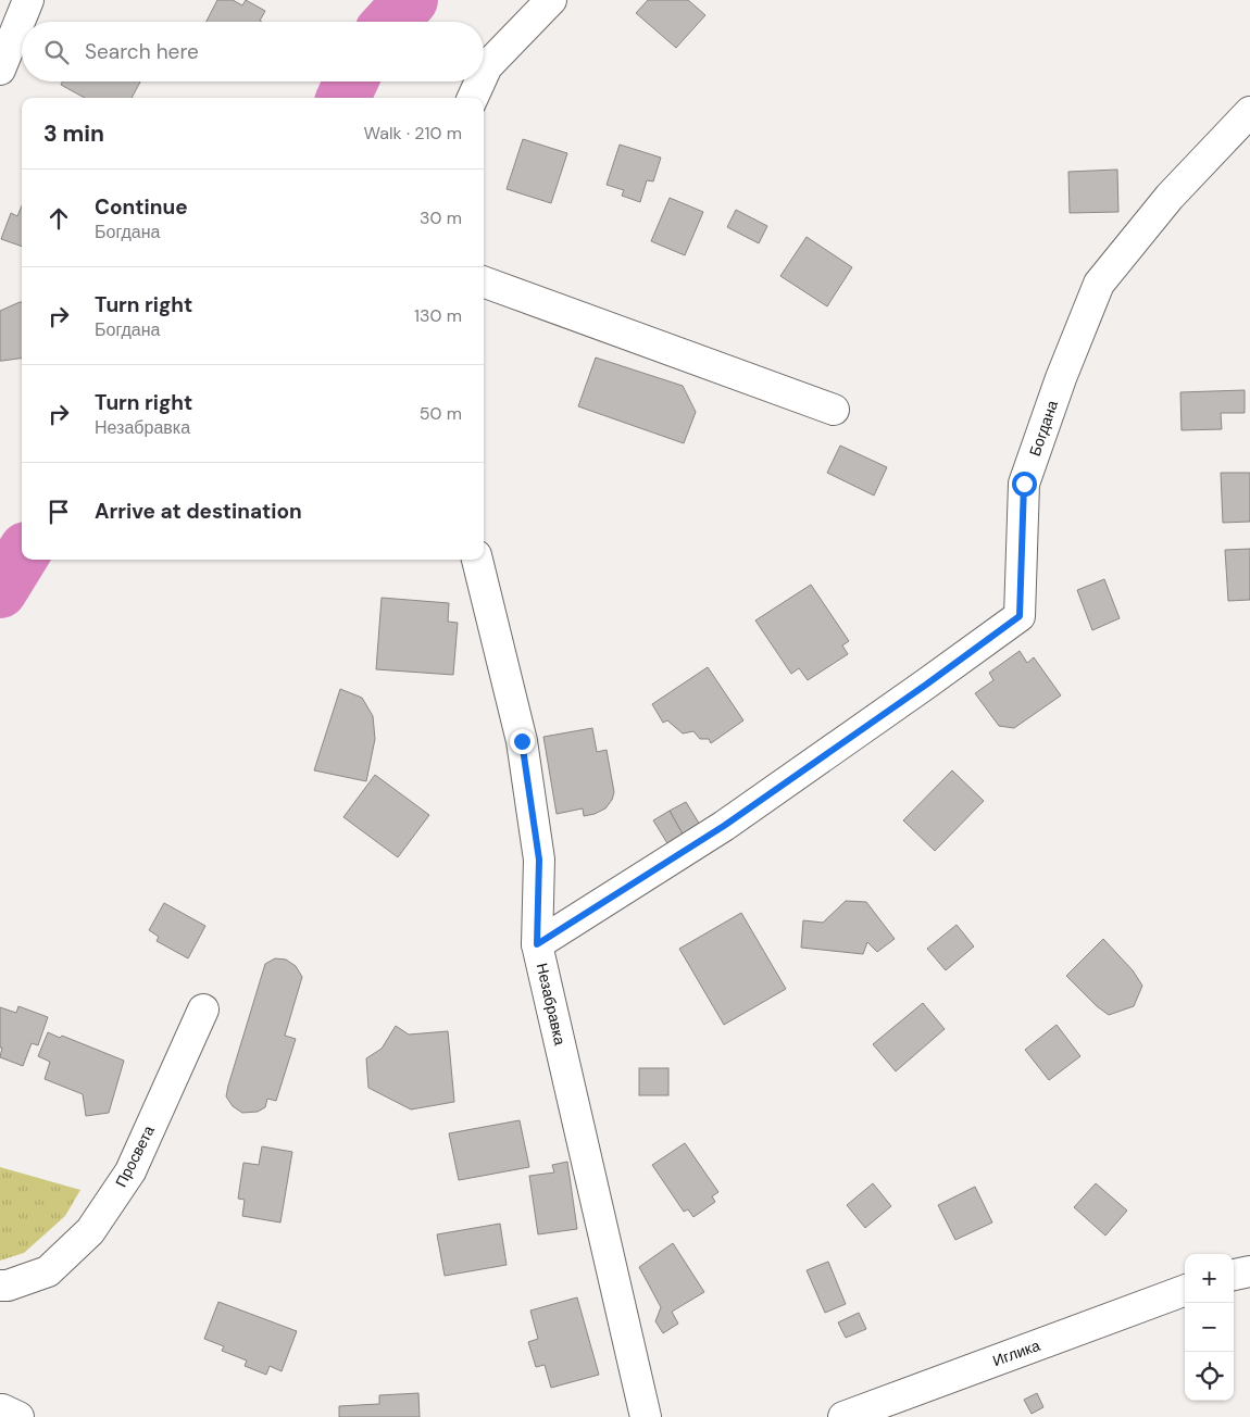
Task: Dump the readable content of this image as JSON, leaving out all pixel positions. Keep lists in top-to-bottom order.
{
  "streets": {
    "street": [
      "Богдана",
      "Незабравка",
      "Просвета",
      "Иглика"
    ]
  },
  "crossings": [
    ["Богдана", "Незабравка"]
  ],
  "page": {
    "search": "Search here",
    "heading": ["3 min", "Walk · 210 m"],
    "list": [
      ["Continue", "Богдана", "30 m"],
      ["Turn right", "Богдана", "130 m"],
      ["Turn right", "Незабравка", "50 m"],
      "Arrive at destination"
    ],
    "map_buttons": ["+", "−"]
  }
}
